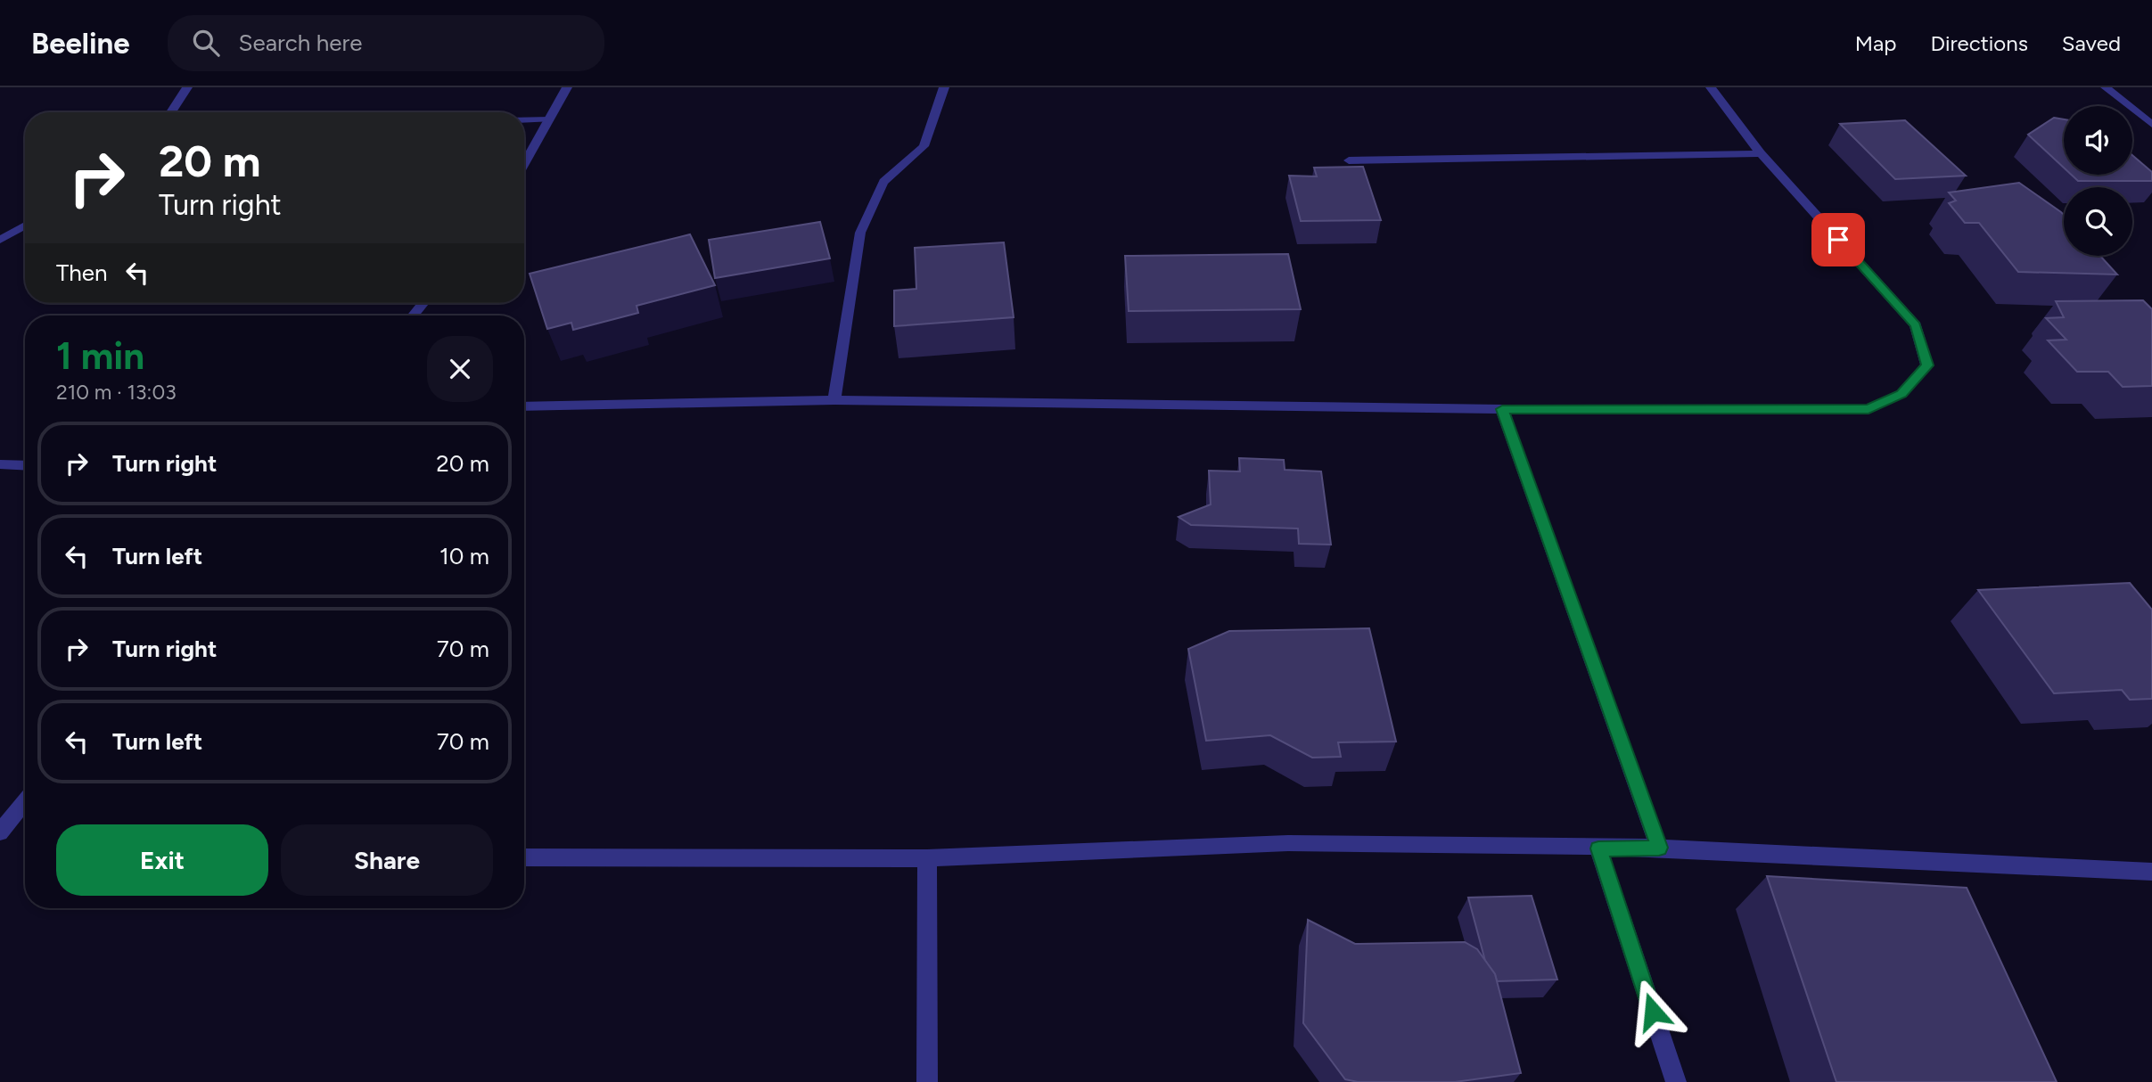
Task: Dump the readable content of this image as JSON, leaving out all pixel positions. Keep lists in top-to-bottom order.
{
  "page": {
    "header": "Beeline",
    "search": "Search here",
    "nav": ["Map", "Directions", "Saved"],
    "turn": ["20 m", "Turn right"],
    "then": "Then",
    "heading": ["1 min", "210 m · 13:03"],
    "list": [
      {
        "name": "Turn right",
        "value": "20 m"
      },
      {
        "name": "Turn left",
        "value": "10 m"
      },
      {
        "name": "Turn right",
        "value": "70 m"
      },
      {
        "name": "Turn left",
        "value": "70 m"
      }
    ],
    "buttons": ["Exit", "Share"]
  }
}
